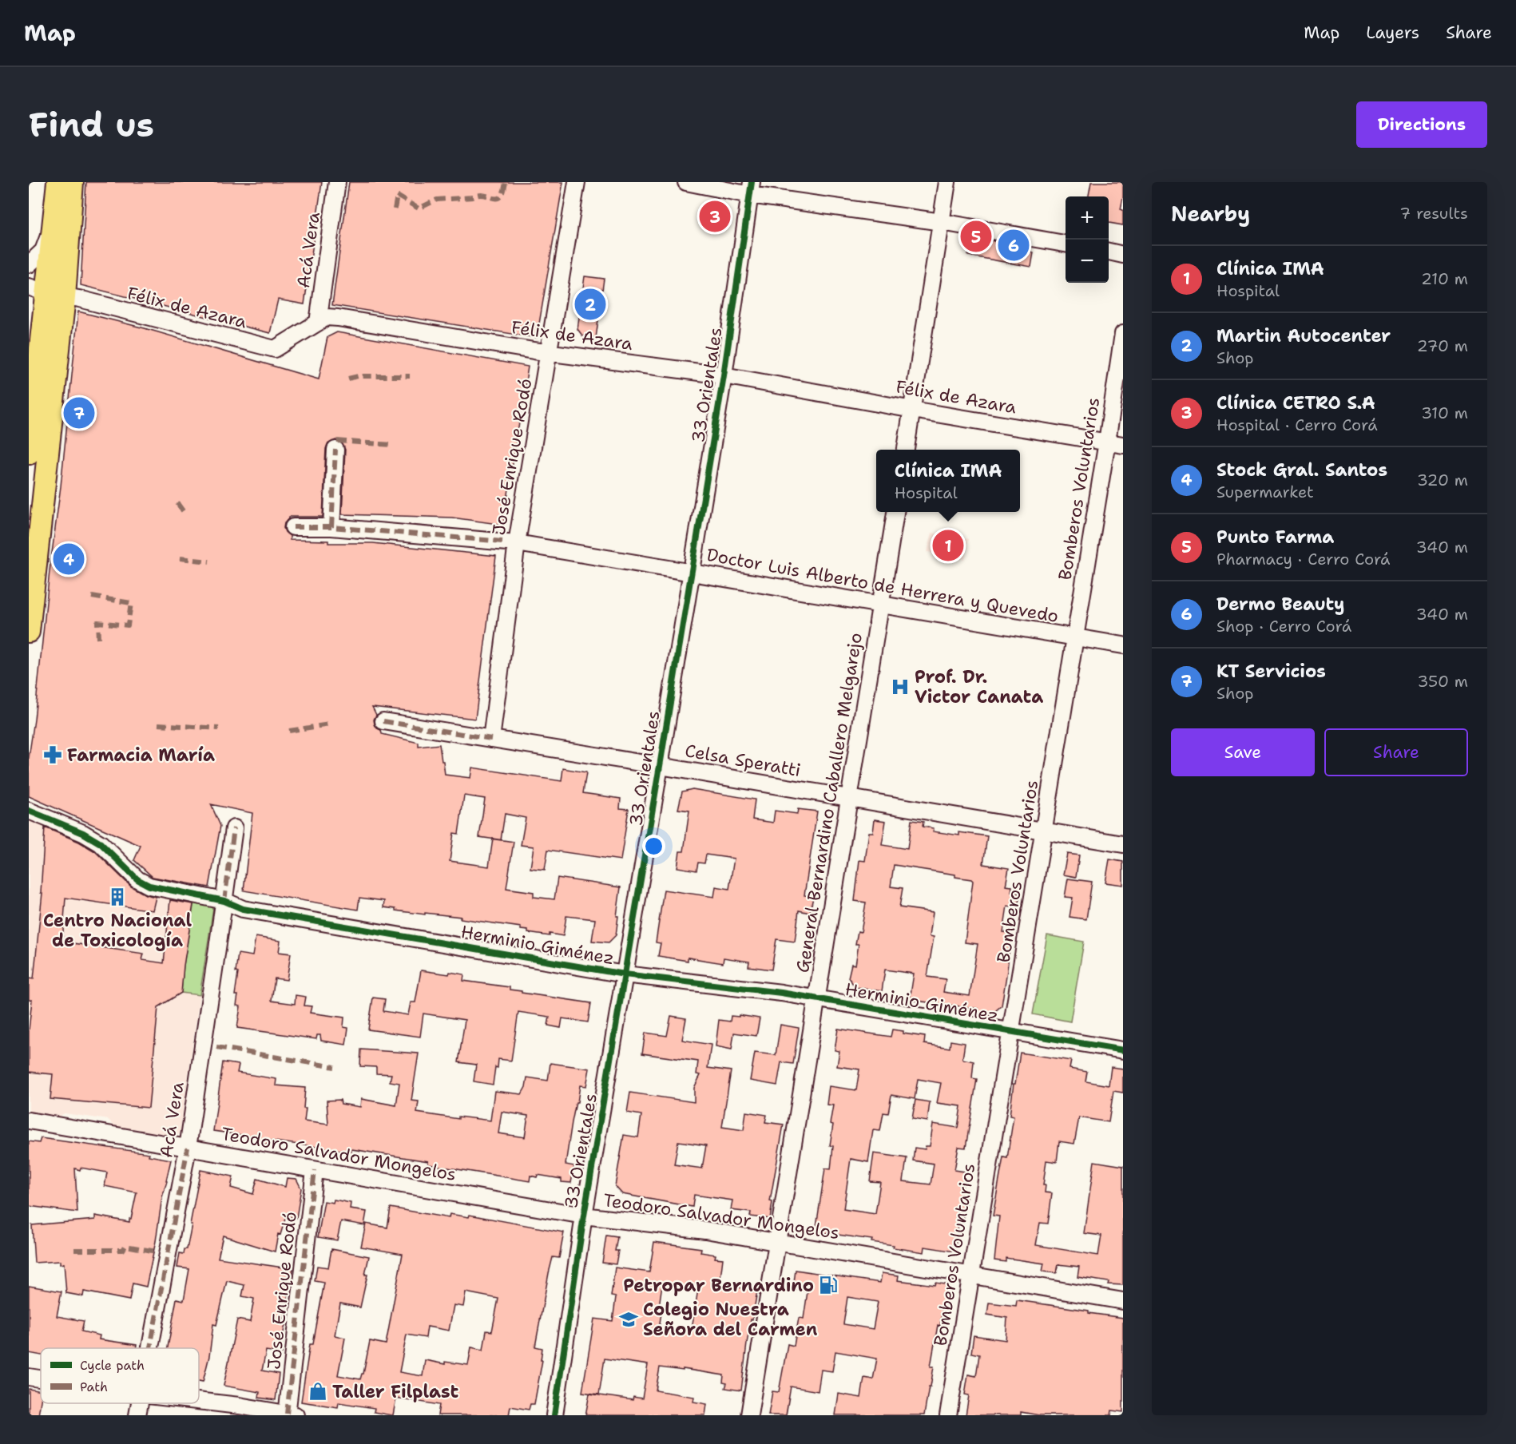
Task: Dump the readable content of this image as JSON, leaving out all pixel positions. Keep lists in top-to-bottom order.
{
  "streets": {
    "street": [
      "Acá Vera",
      "Félix de Azara",
      "33 Orientales",
      "José Enrique Rodó",
      "Bomberos Voluntarios",
      "Doctor Luis Alberto de Herrera y Quevedo",
      "Celsa Speratti",
      "General Bernardino Caballero Melgarejo",
      "Herminio Giménez",
      "Teodoro Salvador Mongelos"
    ]
  },
  "crossings": [
    ["Acá Vera", "Félix de Azara"],
    ["Acá Vera", "Herminio Giménez"],
    ["Acá Vera", "Teodoro Salvador Mongelos"],
    ["Félix de Azara", "33 Orientales"],
    ["Félix de Azara", "José Enrique Rodó"],
    ["Félix de Azara", "Bomberos Voluntarios"],
    ["33 Orientales", "Doctor Luis Alberto de Herrera y Quevedo"],
    ["33 Orientales", "Celsa Speratti"],
    ["33 Orientales", "Herminio Giménez"],
    ["33 Orientales", "Teodoro Salvador Mongelos"],
    ["José Enrique Rodó", "Doctor Luis Alberto de Herrera y Quevedo"],
    ["José Enrique Rodó", "Celsa Speratti"],
    ["José Enrique Rodó", "Teodoro Salvador Mongelos"],
    ["Bomberos Voluntarios", "Doctor Luis Alberto de Herrera y Quevedo"],
    ["Bomberos Voluntarios", "Celsa Speratti"],
    ["Bomberos Voluntarios", "Herminio Giménez"],
    ["Bomberos Voluntarios", "Teodoro Salvador Mongelos"],
    ["Doctor Luis Alberto de Herrera y Quevedo", "General Bernardino Caballero Melgarejo"],
    ["Celsa Speratti", "General Bernardino Caballero Melgarejo"],
    ["General Bernardino Caballero Melgarejo", "Herminio Giménez"],
    ["General Bernardino Caballero Melgarejo", "Teodoro Salvador Mongelos"]
  ],
  "places": {
    "hospital": ["Prof. Dr. Victor Canata"],
    "pharmacy": ["Farmacia María"],
    "building": ["Centro Nacional de Toxicología"],
    "fuel station": ["Petropar Bernardino"],
    "school or university": ["Colegio Nuestra Señora del Carmen"],
    "shop": ["Taller Filplast"]
  },
  "legend": ["Cycle path", "Path"],
  "page": {
    "header": "Map",
    "nav": ["Map", "Layers", "Share"],
    "buttons": [
      "Directions",
      ["Save", "Share"]
    ],
    "title": "Find us",
    "heading": ["Nearby", "7 results"],
    "map_buttons": ["+", "−"],
    "pins": [
      "3",
      "5",
      "6",
      "2",
      "7",
      "1",
      "4"
    ],
    "list": [
      {
        "mark": "1",
        "name": "Clínica IMA",
        "note": "Hospital",
        "value": "210 m"
      },
      {
        "mark": "2",
        "name": "Martin Autocenter",
        "note": "Shop",
        "value": "270 m"
      },
      {
        "mark": "3",
        "name": "Clínica CETRO S.A",
        "note": "Hospital · Cerro Corá",
        "value": "310 m"
      },
      {
        "mark": "4",
        "name": "Stock Gral. Santos",
        "note": "Supermarket",
        "value": "320 m"
      },
      {
        "mark": "5",
        "name": "Punto Farma",
        "note": "Pharmacy · Cerro Corá",
        "value": "340 m"
      },
      {
        "mark": "6",
        "name": "Dermo Beauty",
        "note": "Shop · Cerro Corá",
        "value": "340 m"
      },
      {
        "mark": "7",
        "name": "KT Servicios",
        "note": "Shop",
        "value": "350 m"
      }
    ],
    "popup": ["Clínica IMA", "Hospital"]
  }
}
